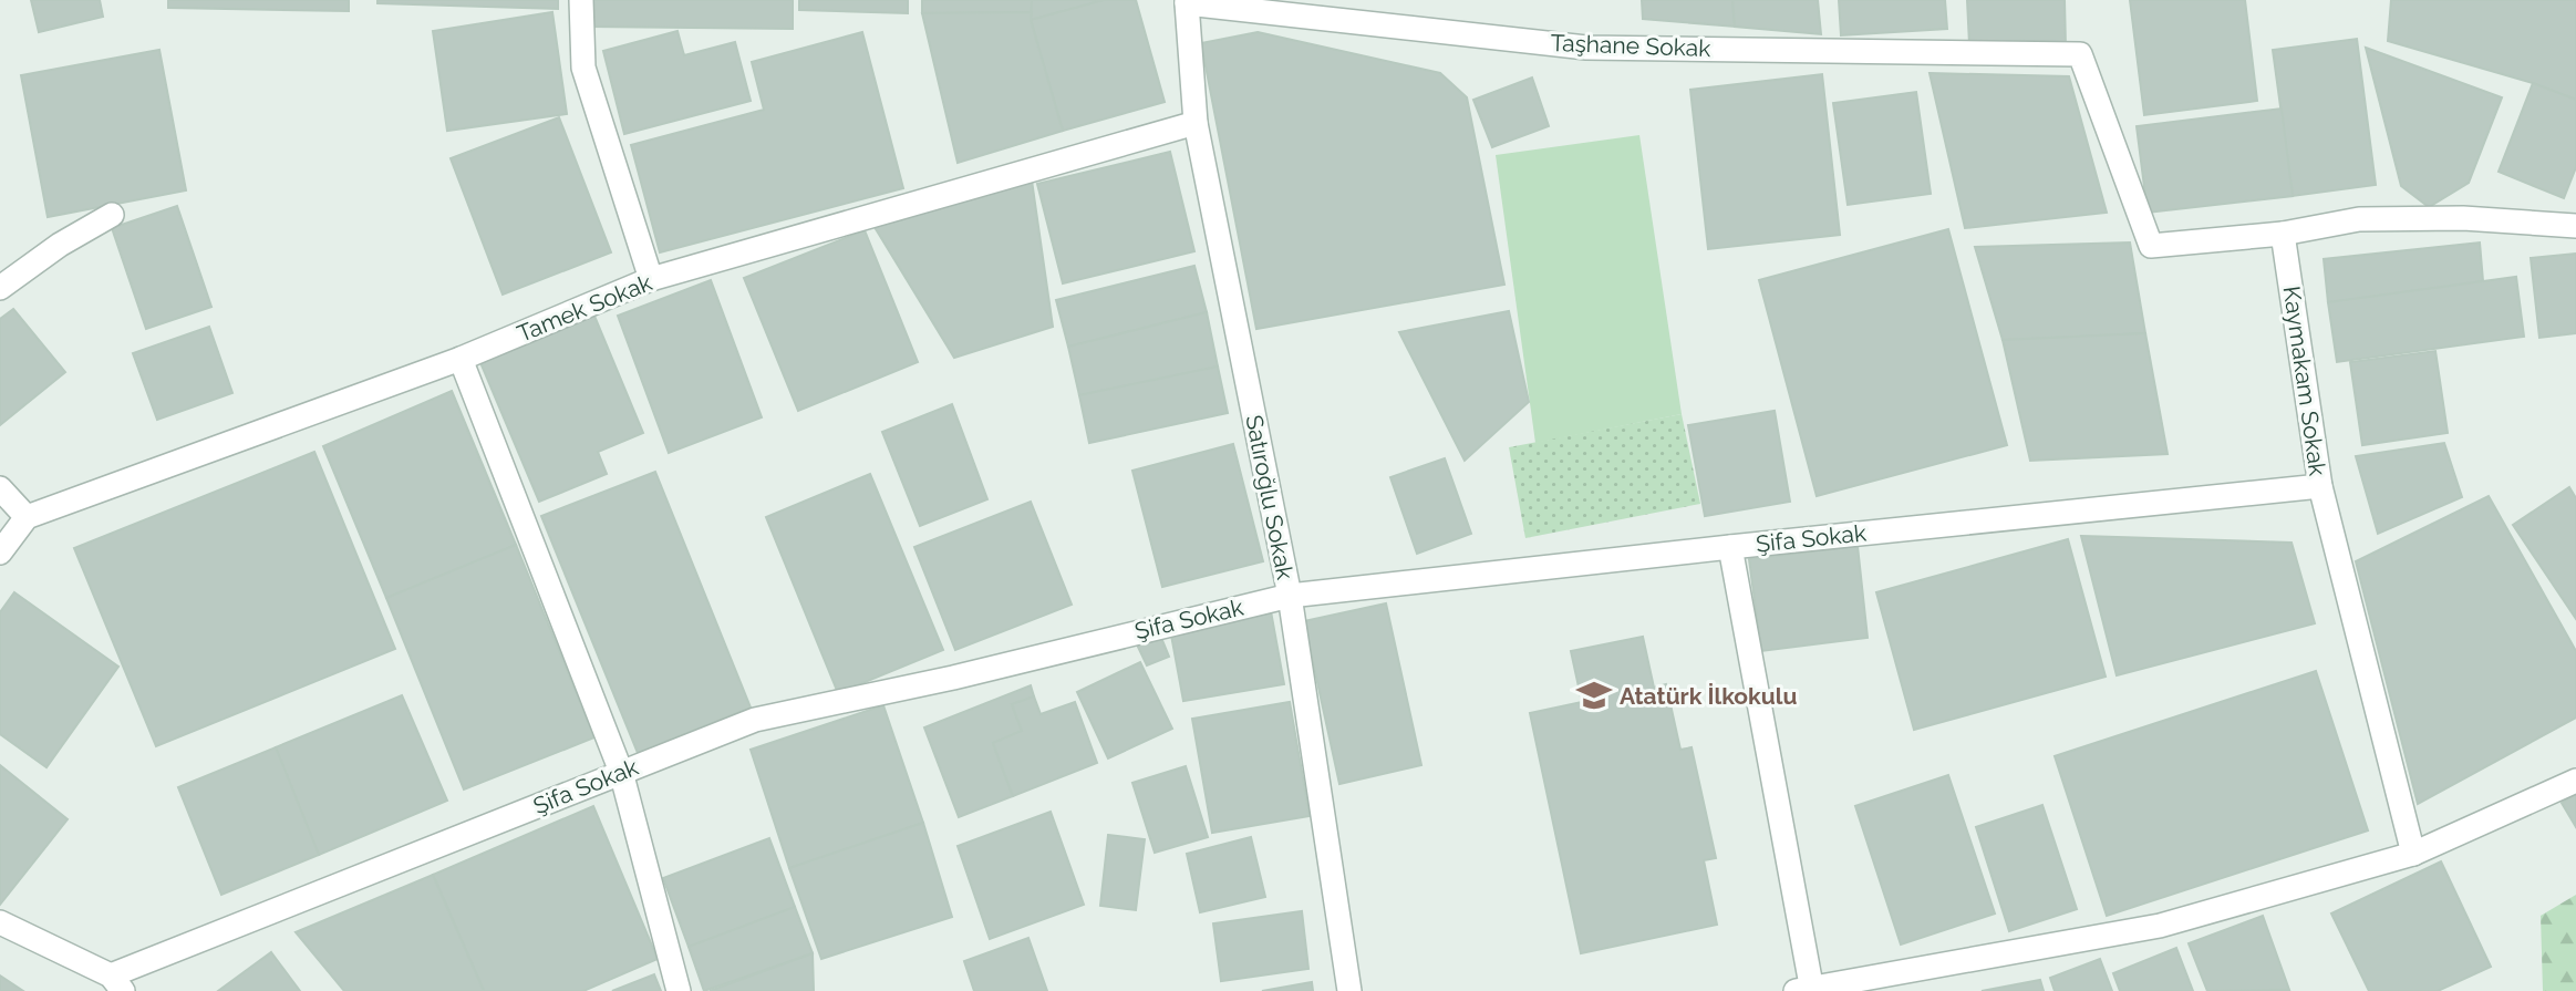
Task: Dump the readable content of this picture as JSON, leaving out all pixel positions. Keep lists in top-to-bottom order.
{
  "streets": {
    "street": [
      "Taşhane Sokak",
      "Tamek Sokak",
      "Kaymakam Sokak",
      "Satıroğlu Sokak",
      "Şifa Sokak"
    ]
  },
  "crossings": [
    ["Taşhane Sokak", "Kaymakam Sokak"],
    ["Taşhane Sokak", "Satıroğlu Sokak"],
    ["Tamek Sokak", "Satıroğlu Sokak"],
    ["Kaymakam Sokak", "Şifa Sokak"],
    ["Satıroğlu Sokak", "Şifa Sokak"]
  ],
  "places": {
    "school or university": ["Atatürk İlkokulu"]
  }
}
